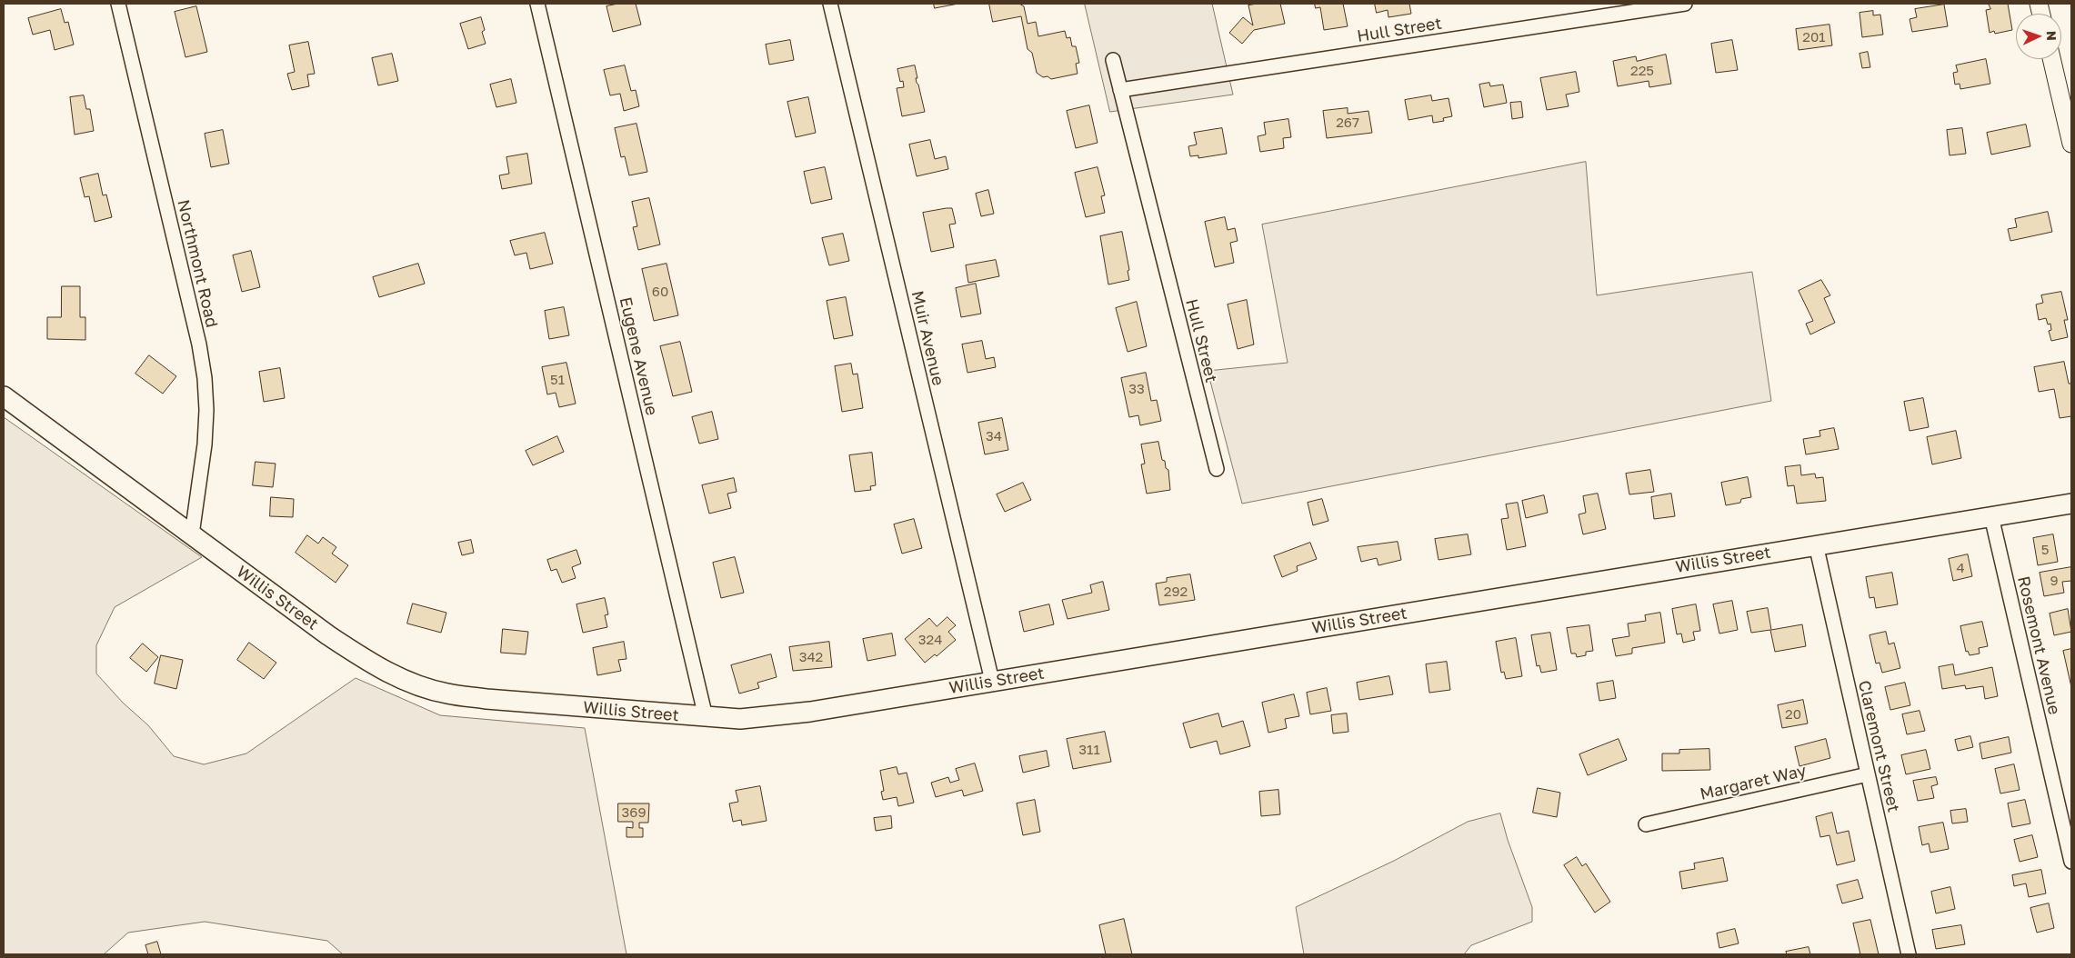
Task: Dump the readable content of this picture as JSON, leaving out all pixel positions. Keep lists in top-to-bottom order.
{
  "streets": {
    "main road": ["Willis Street"],
    "street": [
      "Hull Street",
      "Northmont Road",
      "Muir Avenue",
      "Eugene Avenue",
      "Rosemont Avenue",
      "Claremont Street",
      "Margaret Way"
    ]
  },
  "crossings": [
    ["Northmont Road", "Willis Street"],
    ["Muir Avenue", "Willis Street"],
    ["Eugene Avenue", "Willis Street"],
    ["Willis Street", "Rosemont Avenue"],
    ["Willis Street", "Claremont Street"],
    ["Claremont Street", "Margaret Way"]
  ],
  "house_numbers": [
    "201",
    "225",
    "267",
    "60",
    "51",
    "33",
    "34",
    "5",
    "4",
    "9",
    "292",
    "324",
    "342",
    "20",
    "311",
    "369"
  ],
  "north": "right"
}
